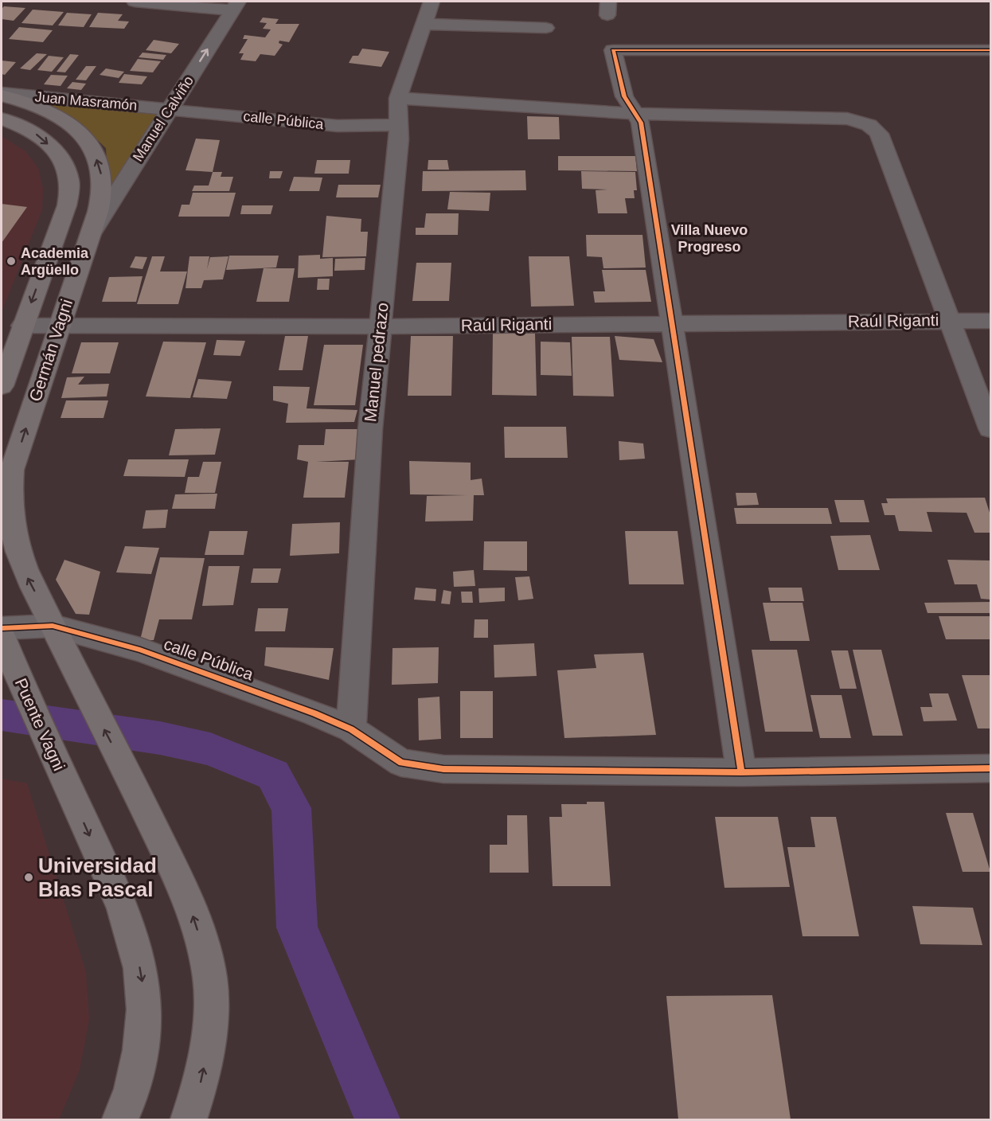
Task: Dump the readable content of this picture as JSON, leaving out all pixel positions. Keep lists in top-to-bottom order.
{
  "streets": {
    "main road": ["Germán Vagni", "Puente Vagni"],
    "street": [
      "Juan Masramón",
      "Manuel Calviño",
      "calle Pública",
      "Raúl Riganti",
      "Manuel pedrazo"
    ]
  },
  "crossings": [
    ["Juan Masramón", "Manuel Calviño"],
    ["Juan Masramón", "calle Pública"],
    ["Juan Masramón", "Germán Vagni"],
    ["Manuel Calviño", "calle Pública"],
    ["Manuel Calviño", "Germán Vagni"],
    ["calle Pública", "Germán Vagni"],
    ["calle Pública", "Manuel pedrazo"],
    ["Raúl Riganti", "Germán Vagni"],
    ["Raúl Riganti", "Manuel pedrazo"]
  ],
  "one_way": ["Manuel Calviño", "Puente Vagni"],
  "districts": ["Villa Nuevo Progreso"],
  "places": ["Academia Argüello", "Universidad Blas Pascal"]
}
